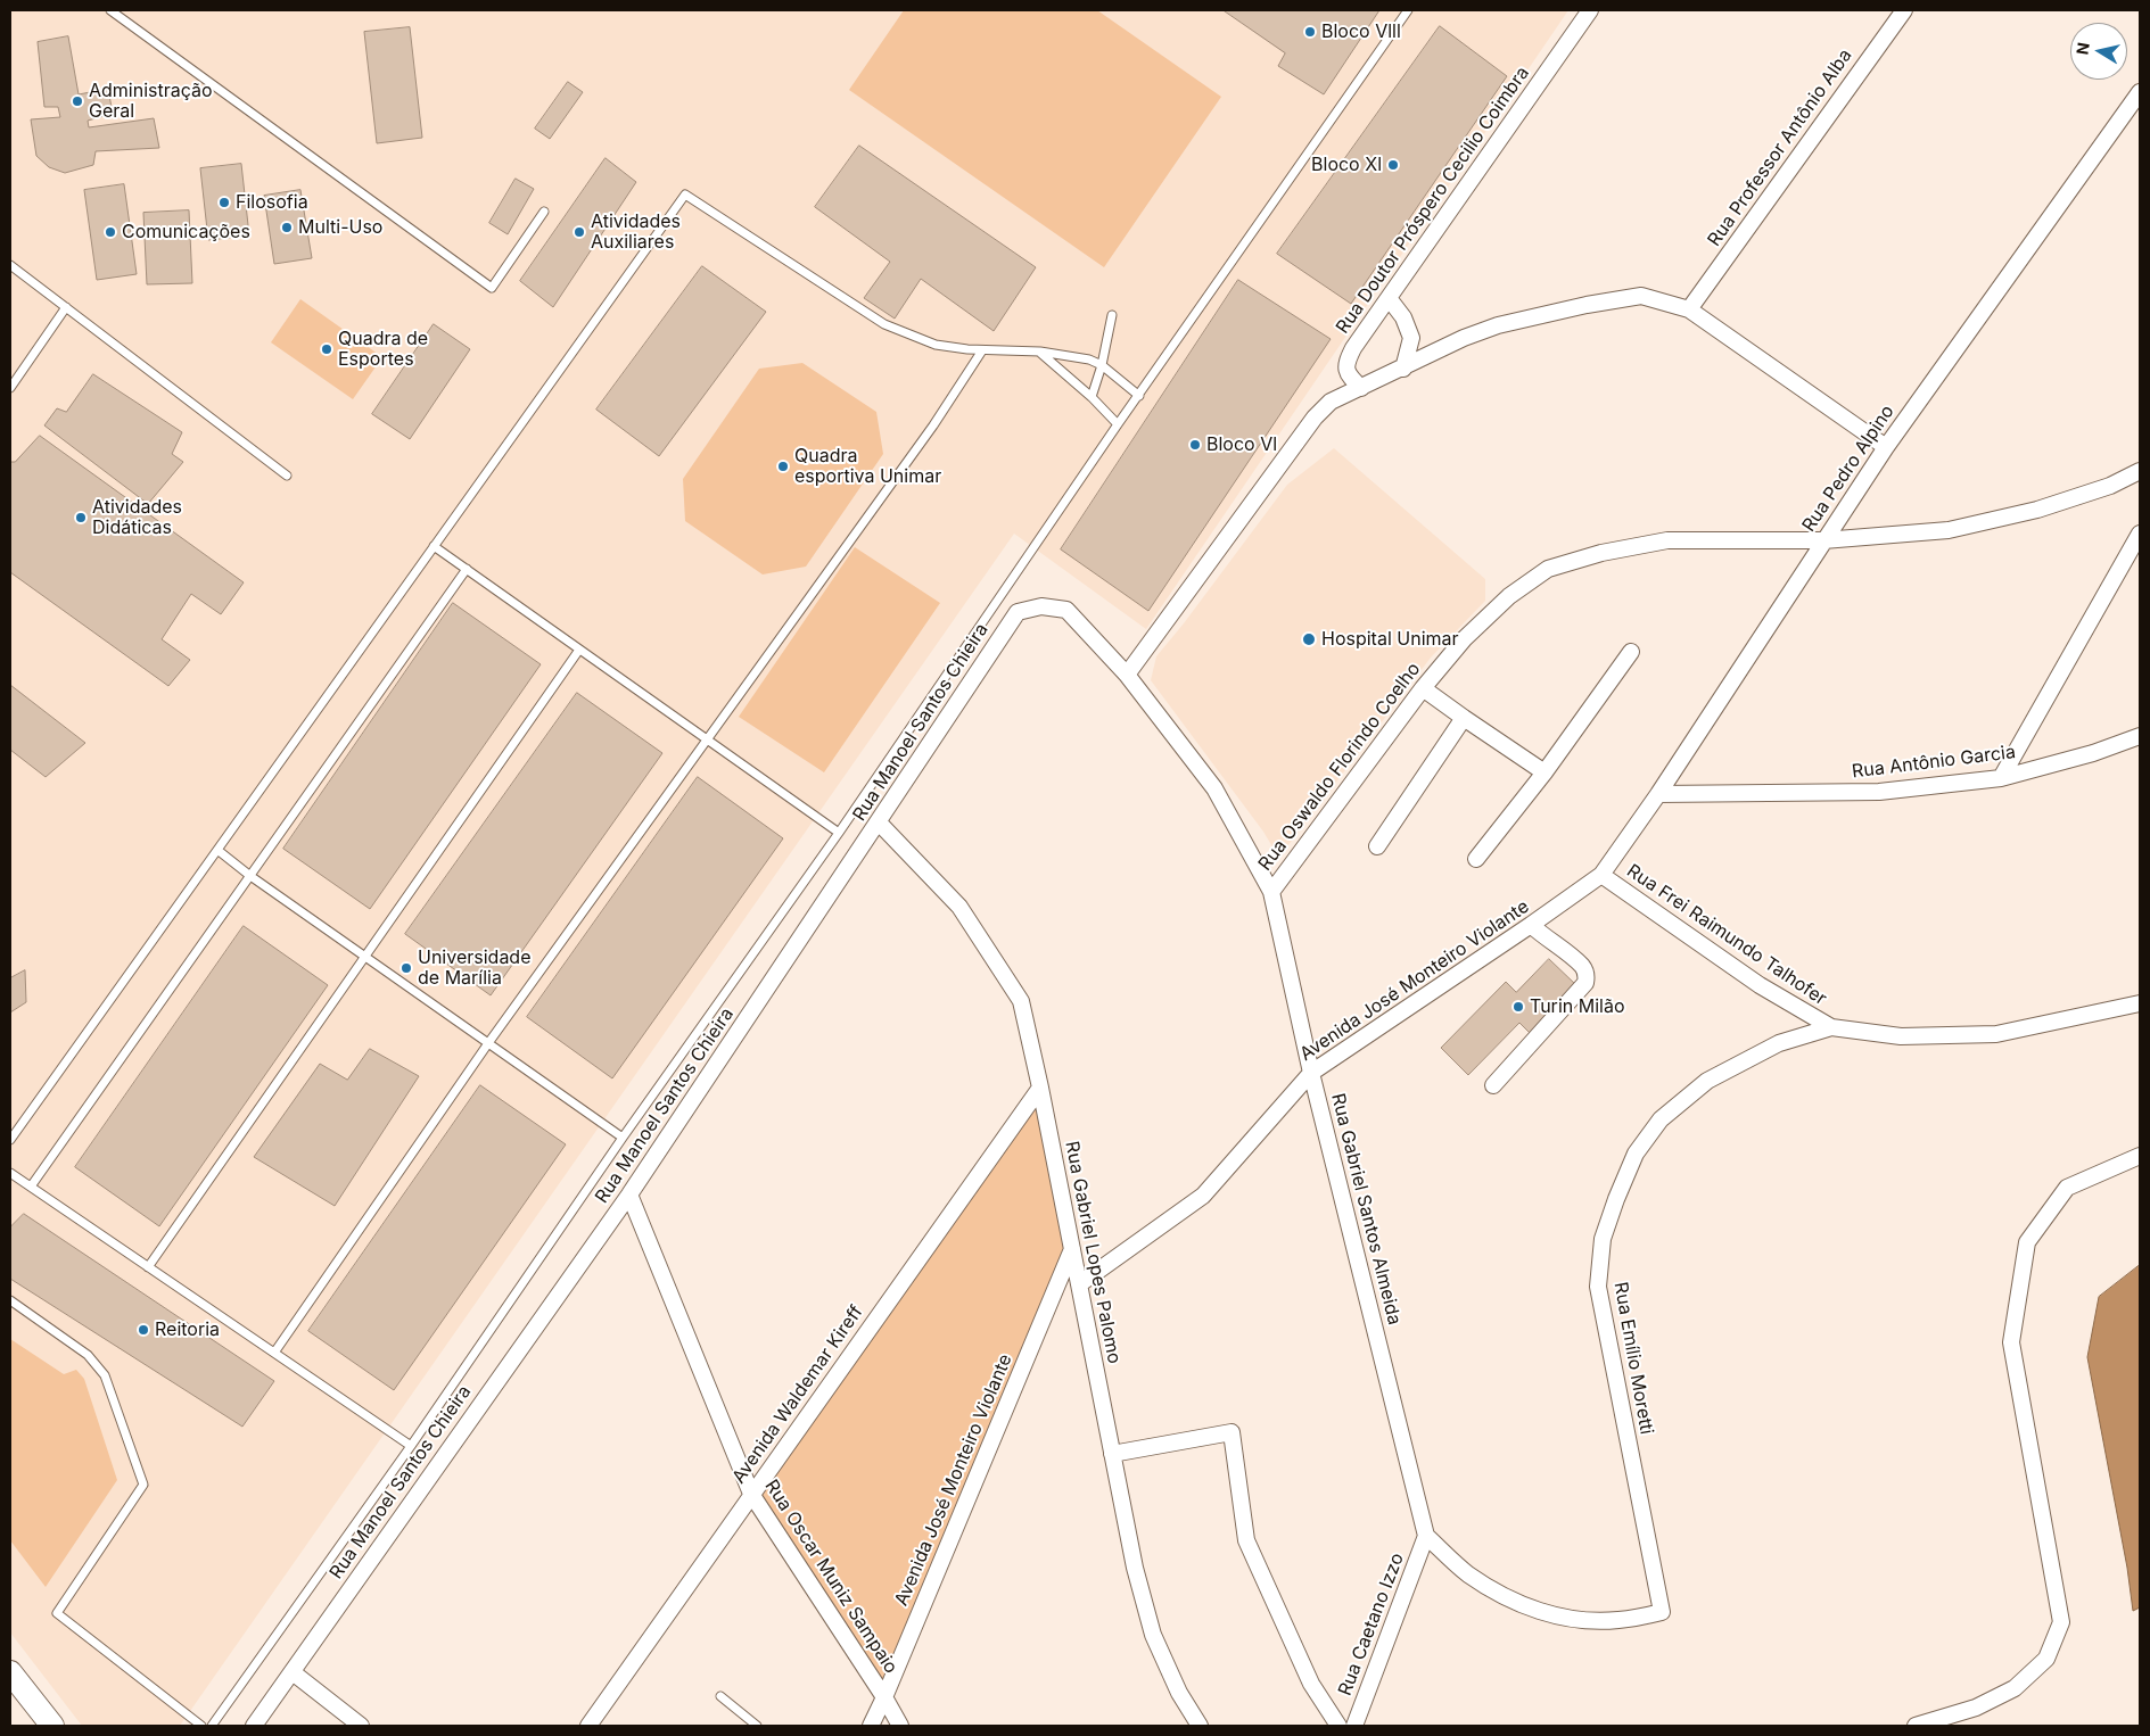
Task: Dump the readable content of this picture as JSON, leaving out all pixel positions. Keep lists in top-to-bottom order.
{
  "streets": {
    "street": [
      "Rua Professor Antônio Alba",
      "Rua Doutor Próspero Cecilio Coimbra",
      "Rua Pedro Alpino",
      "Rua Manoel Santos Chieira",
      "Rua Antônio Garcia",
      "Rua Oswaldo Florindo Coelho",
      "Rua Frei Raimundo Talhofer",
      "Avenida José Monteiro Violante",
      "Rua Gabriel Santos Almeida",
      "Rua Gabriel Lopes Palomo",
      "Rua Emílio Moretti",
      "Avenida Waldemar Kireff",
      "Rua Oscar Muniz Sampaio",
      "Rua Caetano Izzo"
    ]
  },
  "crossings": [
    ["Rua Pedro Alpino", "Rua Antônio Garcia"],
    ["Rua Pedro Alpino", "Rua Oswaldo Florindo Coelho"],
    ["Rua Pedro Alpino", "Rua Frei Raimundo Talhofer"],
    ["Rua Pedro Alpino", "Avenida José Monteiro Violante"],
    ["Rua Manoel Santos Chieira", "Rua Gabriel Santos Almeida"],
    ["Rua Manoel Santos Chieira", "Rua Gabriel Lopes Palomo"],
    ["Rua Manoel Santos Chieira", "Rua Oscar Muniz Sampaio"],
    ["Rua Oswaldo Florindo Coelho", "Rua Gabriel Santos Almeida"],
    ["Rua Frei Raimundo Talhofer", "Avenida José Monteiro Violante"],
    ["Rua Frei Raimundo Talhofer", "Rua Emílio Moretti"],
    ["Avenida José Monteiro Violante", "Rua Gabriel Santos Almeida"],
    ["Avenida José Monteiro Violante", "Rua Gabriel Lopes Palomo"],
    ["Avenida José Monteiro Violante", "Rua Oscar Muniz Sampaio"],
    ["Rua Gabriel Santos Almeida", "Rua Emílio Moretti"],
    ["Rua Gabriel Santos Almeida", "Rua Caetano Izzo"],
    ["Rua Gabriel Lopes Palomo", "Avenida Waldemar Kireff"],
    ["Rua Emílio Moretti", "Rua Caetano Izzo"],
    ["Avenida Waldemar Kireff", "Rua Oscar Muniz Sampaio"]
  ],
  "places": [
    "Bloco Vlll",
    "Administração Geral",
    "Bloco Xl",
    "Filosofia",
    "Multi-Uso",
    "Comunicações",
    "Atividades Auxiliares",
    "Quadra de Esportes",
    "Bloco Vl",
    "Quadra esportiva Unimar",
    "Atividades Didáticas",
    "Hospital Unimar",
    "Universidade de Marília",
    "Turin Milão",
    "Reitoria"
  ],
  "north": "left"
}
